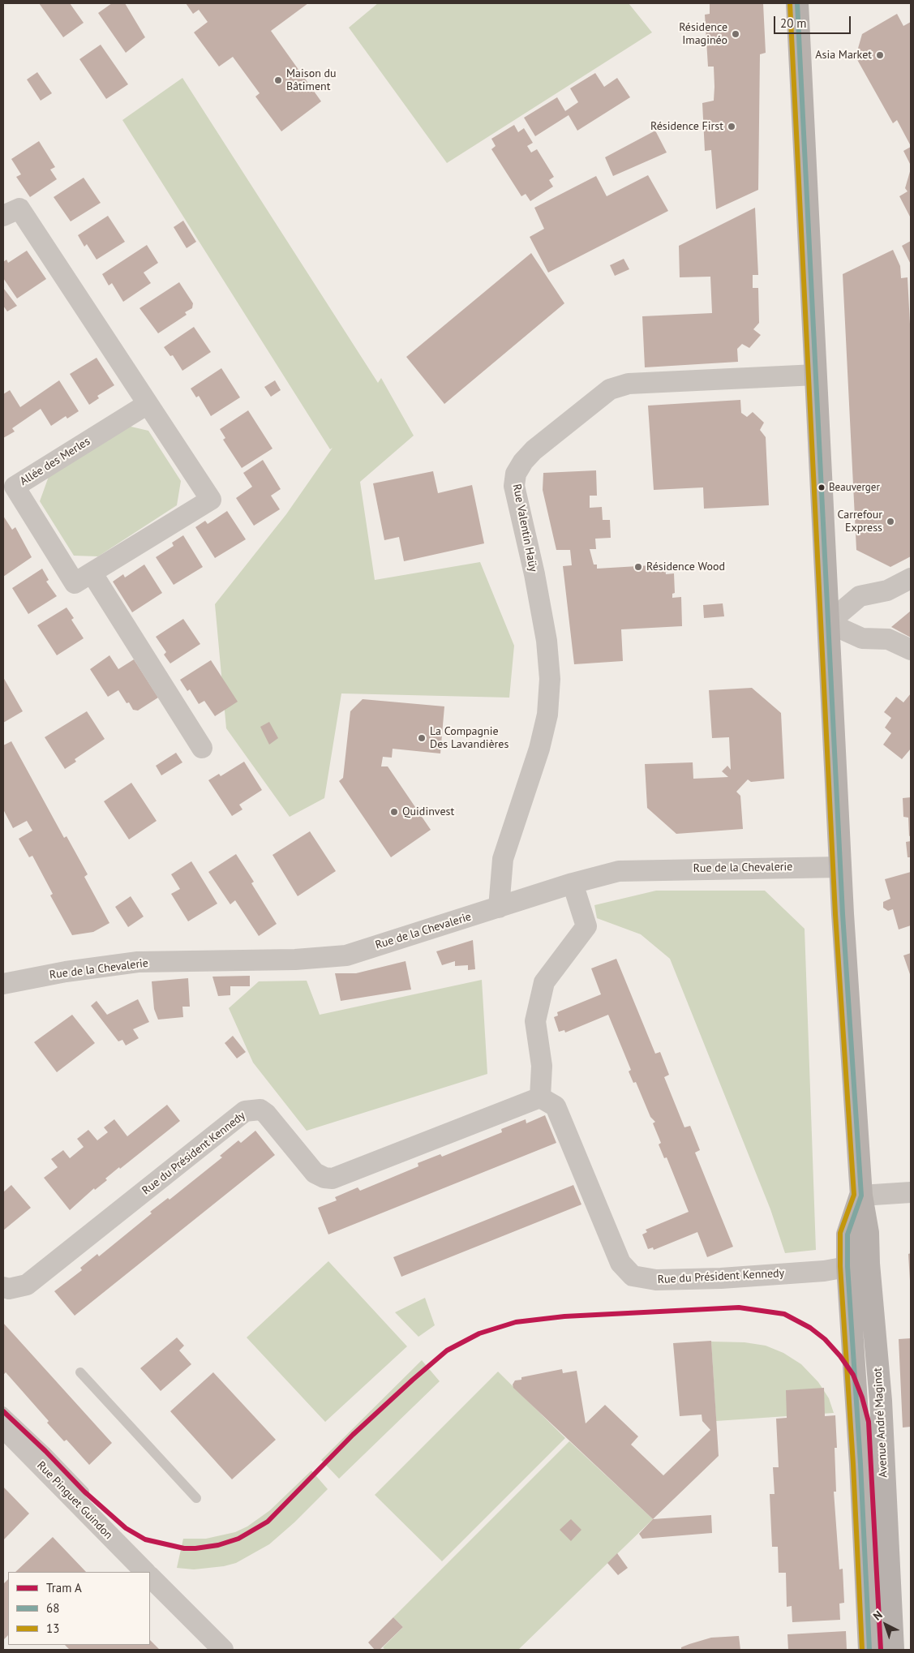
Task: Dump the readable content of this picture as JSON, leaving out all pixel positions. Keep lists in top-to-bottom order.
{
  "streets": {
    "main road": ["Avenue André Maginot"],
    "street": [
      "Allée des Merles",
      "Rue Valentin Haüy",
      "Rue de la Chevalerie",
      "Rue du Président Kennedy",
      "Rue Pinguet Guindon"
    ]
  },
  "crossings": [
    ["Rue Valentin Haüy", "Rue de la Chevalerie"],
    ["Rue Valentin Haüy", "Avenue André Maginot"],
    ["Rue de la Chevalerie", "Avenue André Maginot"],
    ["Rue du Président Kennedy", "Avenue André Maginot"]
  ],
  "places": [
    "Résidence Imaginéo",
    "Asia Market",
    "Maison du Bâtiment",
    "Résidence First",
    "Beauverger",
    "Carrefour Express",
    "Résidence Wood",
    "La Compagnie Des Lavandières",
    "Quidinvest"
  ],
  "lines": ["transit line 68", "transit line 13", "tram line A"],
  "legend": ["Tram A", "68", "13"],
  "scale_bar": "20 m",
  "north": "top left"
}
